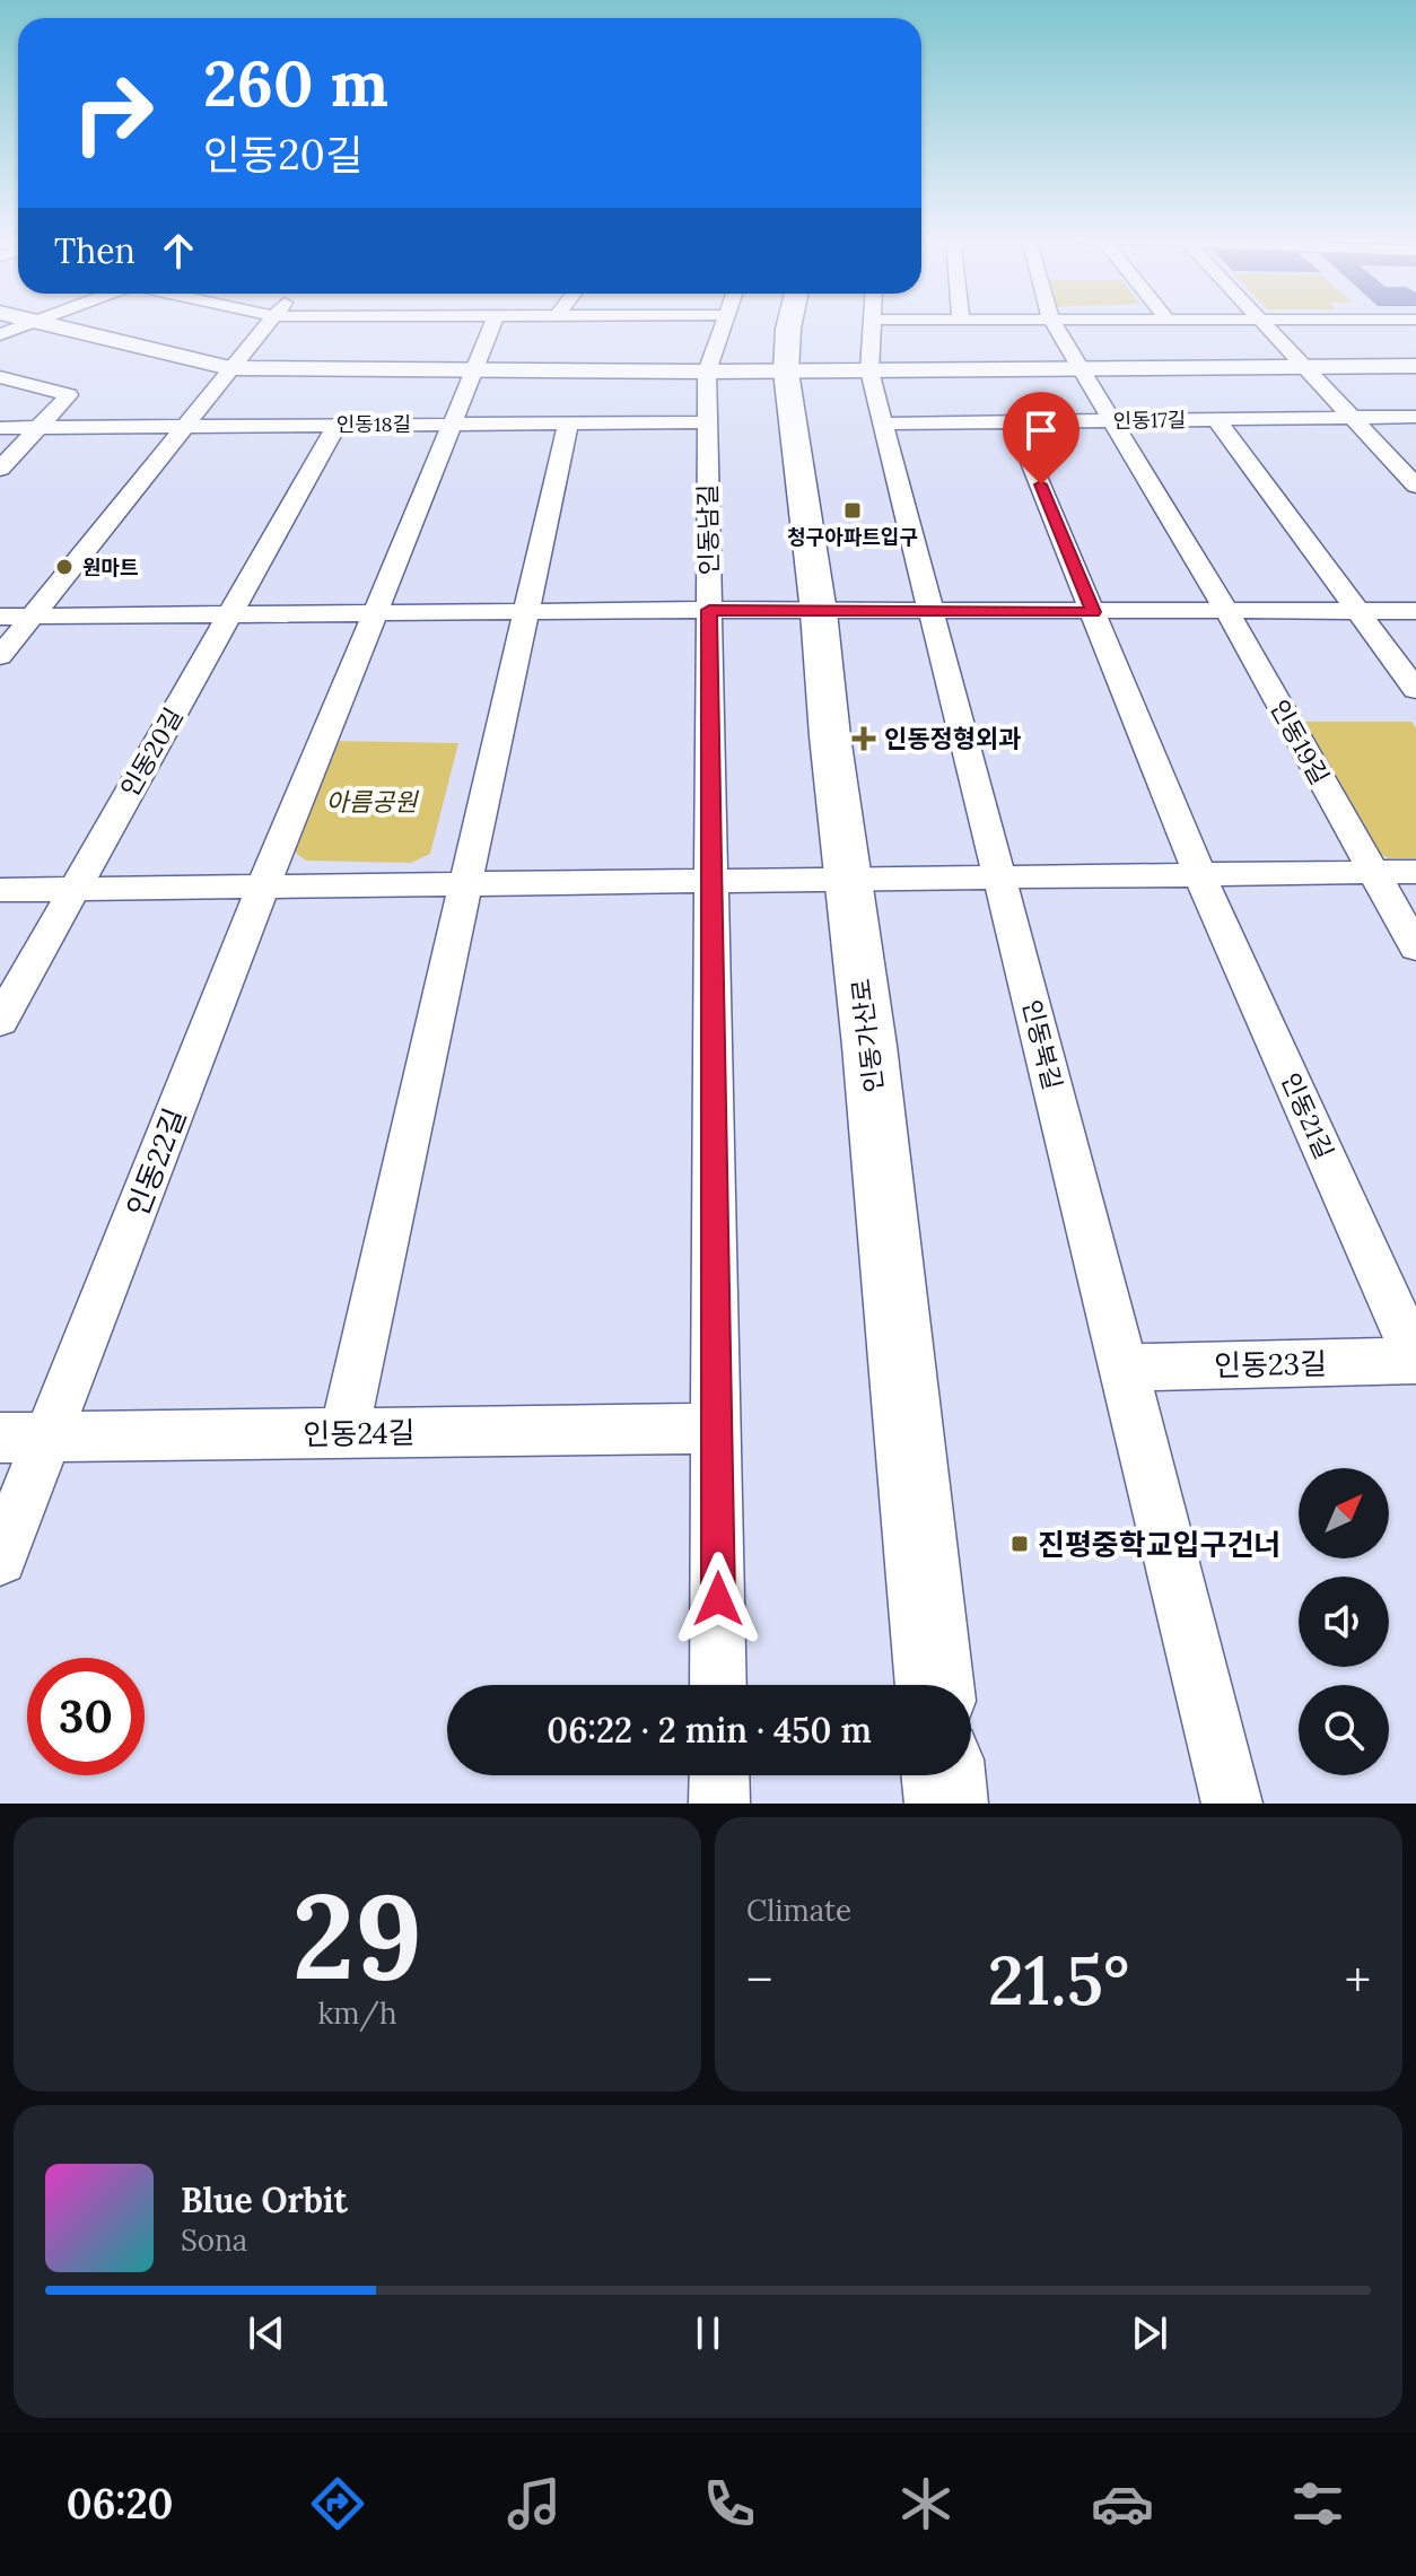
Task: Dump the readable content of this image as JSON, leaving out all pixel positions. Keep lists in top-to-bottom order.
{
  "streets": {
    "main road": ["인동가산로"],
    "street": [
      "인동17길",
      "인동18길",
      "인동남길",
      "인동19길",
      "인동20길",
      "인동북길",
      "인동21길",
      "인동22길",
      "인동23길",
      "인동24길"
    ]
  },
  "crossings": [
    ["인동17길", "인동19길"],
    ["인동17길", "인동북길"],
    ["인동18길", "인동남길"],
    ["인동18길", "인동20길"],
    ["인동남길", "인동24길"],
    ["인동북길", "인동23길"],
    ["인동21길", "인동23길"],
    ["인동22길", "인동24길"]
  ],
  "parks": ["아름공원"],
  "places": {
    "transit": ["청구아파트입구", "진평중학교입구건너"],
    "other": ["원마트"],
    "health": ["인동정형외과"]
  },
  "north": "top right",
  "page": {
    "turn": ["260 m", "인동20길"],
    "then": "Then",
    "limit": "30",
    "trip": "06:22 · 2 min · 450 m",
    "tile": [
      ["29", "km/h"],
      "Climate"
    ],
    "heat": ["−", "21.5°", "+"],
    "song": ["Blue Orbit", "Sona"],
    "tabs": "06:20"
  }
}
